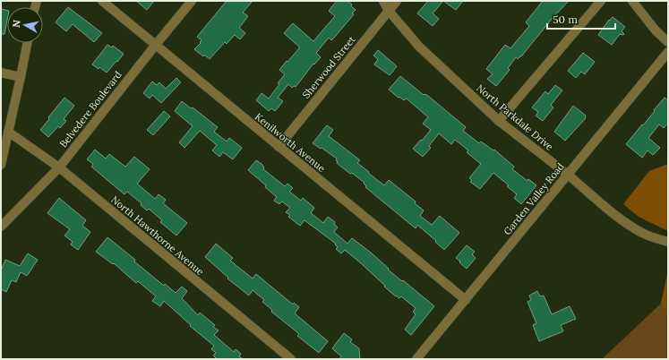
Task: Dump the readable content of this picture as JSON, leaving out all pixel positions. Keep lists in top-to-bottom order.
{
  "streets": {
    "street": [
      "Sherwood Street",
      "Belvedere Boulevard",
      "North Parkdale Drive",
      "Kenilworth Avenue",
      "Garden Valley Road",
      "North Hawthorne Avenue"
    ]
  },
  "crossings": [
    ["Sherwood Street", "North Parkdale Drive"],
    ["Sherwood Street", "Kenilworth Avenue"],
    ["Belvedere Boulevard", "Kenilworth Avenue"],
    ["Belvedere Boulevard", "North Hawthorne Avenue"],
    ["North Parkdale Drive", "Garden Valley Road"],
    ["Kenilworth Avenue", "Garden Valley Road"]
  ],
  "scale_bar": "50 m",
  "north": "left"
}
